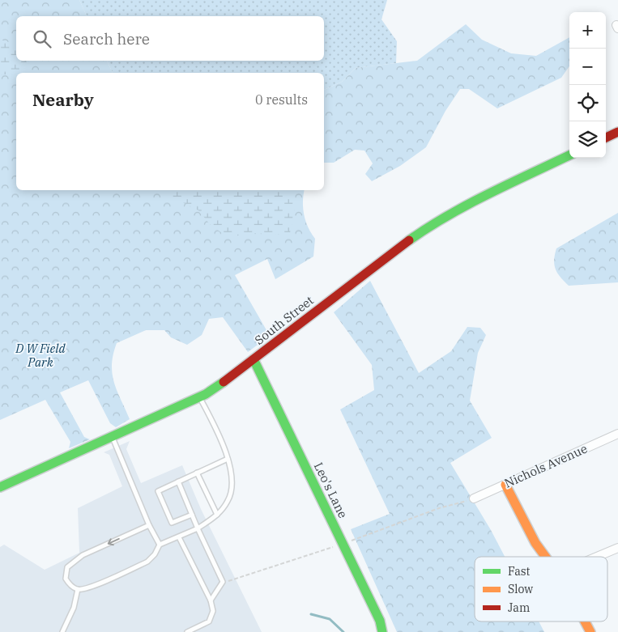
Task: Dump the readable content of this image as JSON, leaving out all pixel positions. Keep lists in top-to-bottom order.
{
  "streets": {
    "street": ["South Street", "Nichols Avenue", "Leo's Lane"]
  },
  "crossings": [
    ["South Street", "Leo's Lane"]
  ],
  "parks": ["D W Field Park"],
  "legend": ["Fast", "Slow", "Jam"],
  "page": {
    "map_buttons": ["+", "−"],
    "search": "Search here",
    "heading": ["Nearby", "0 results"]
  }
}
